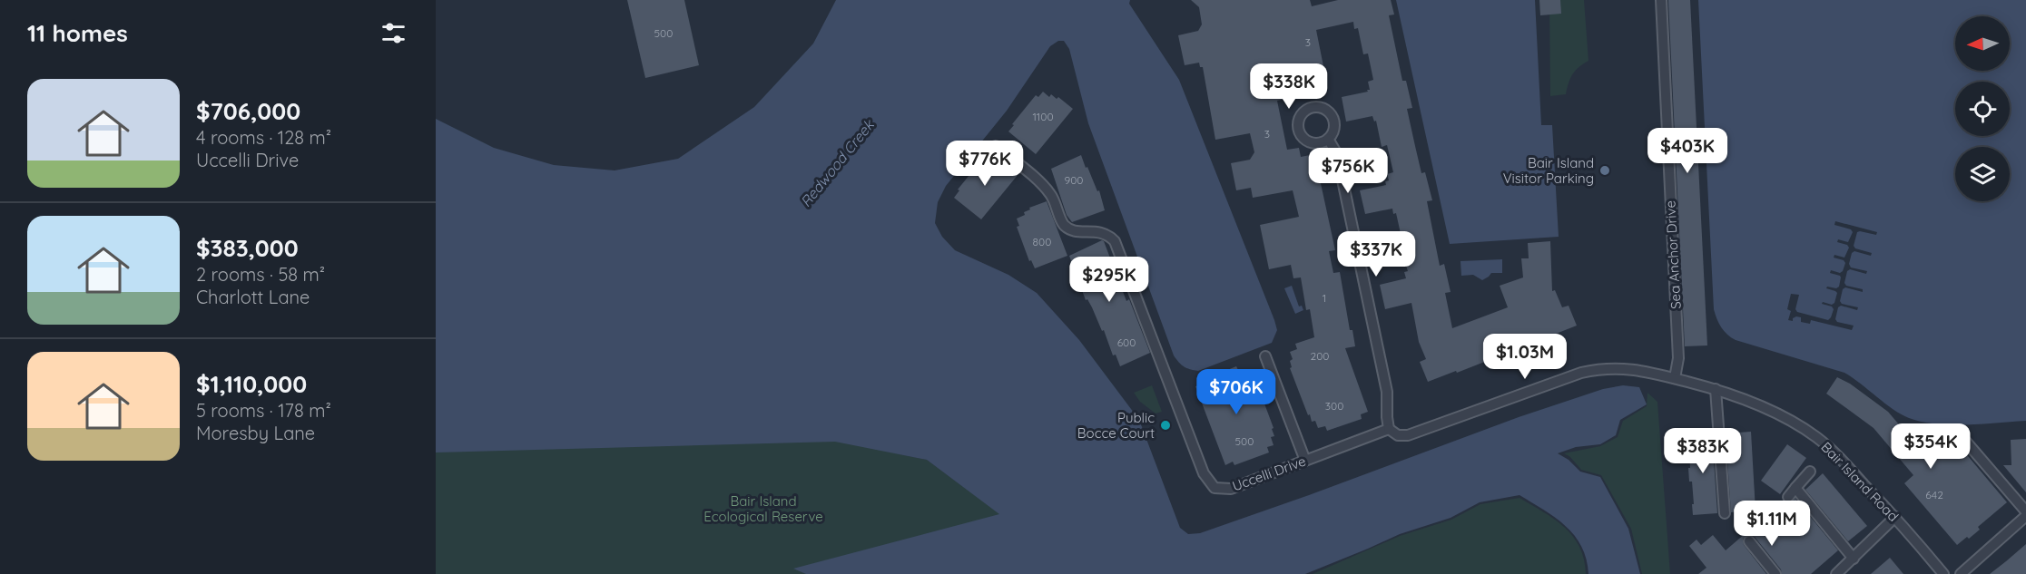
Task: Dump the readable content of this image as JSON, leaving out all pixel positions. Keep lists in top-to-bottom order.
{
  "streets": {
    "street": ["Sea Anchor Drive", "Uccelli Drive", "Bair Island Road"]
  },
  "crossings": [
    ["Sea Anchor Drive", "Bair Island Road"],
    ["Uccelli Drive", "Bair Island Road"]
  ],
  "water": ["Redwood Creek"],
  "parks": ["Bair Island Ecological Reserve"],
  "places": ["Bair Island Visitor Parking", "Public Bocce Court"],
  "house_numbers": [
    "500",
    "3",
    "1100",
    "3",
    "900",
    "800",
    "1",
    "600",
    "200",
    "300",
    "500",
    "642"
  ],
  "north": "left",
  "page": {
    "heading": "11 homes",
    "price": [
      "$338K",
      "$403K",
      "$776K",
      "$756K",
      "$337K",
      "$295K",
      "$1.03M",
      "$706K",
      "$354K",
      "$383K",
      "$1.11M"
    ],
    "list": [
      {
        "name": "$706,000",
        "note": "4 rooms · 128 m² · Uccelli Drive"
      },
      {
        "name": "$383,000",
        "note": "2 rooms · 58 m² · Charlott Lane"
      },
      {
        "name": "$1,110,000",
        "note": "5 rooms · 178 m² · Moresby Lane"
      }
    ]
  }
}
